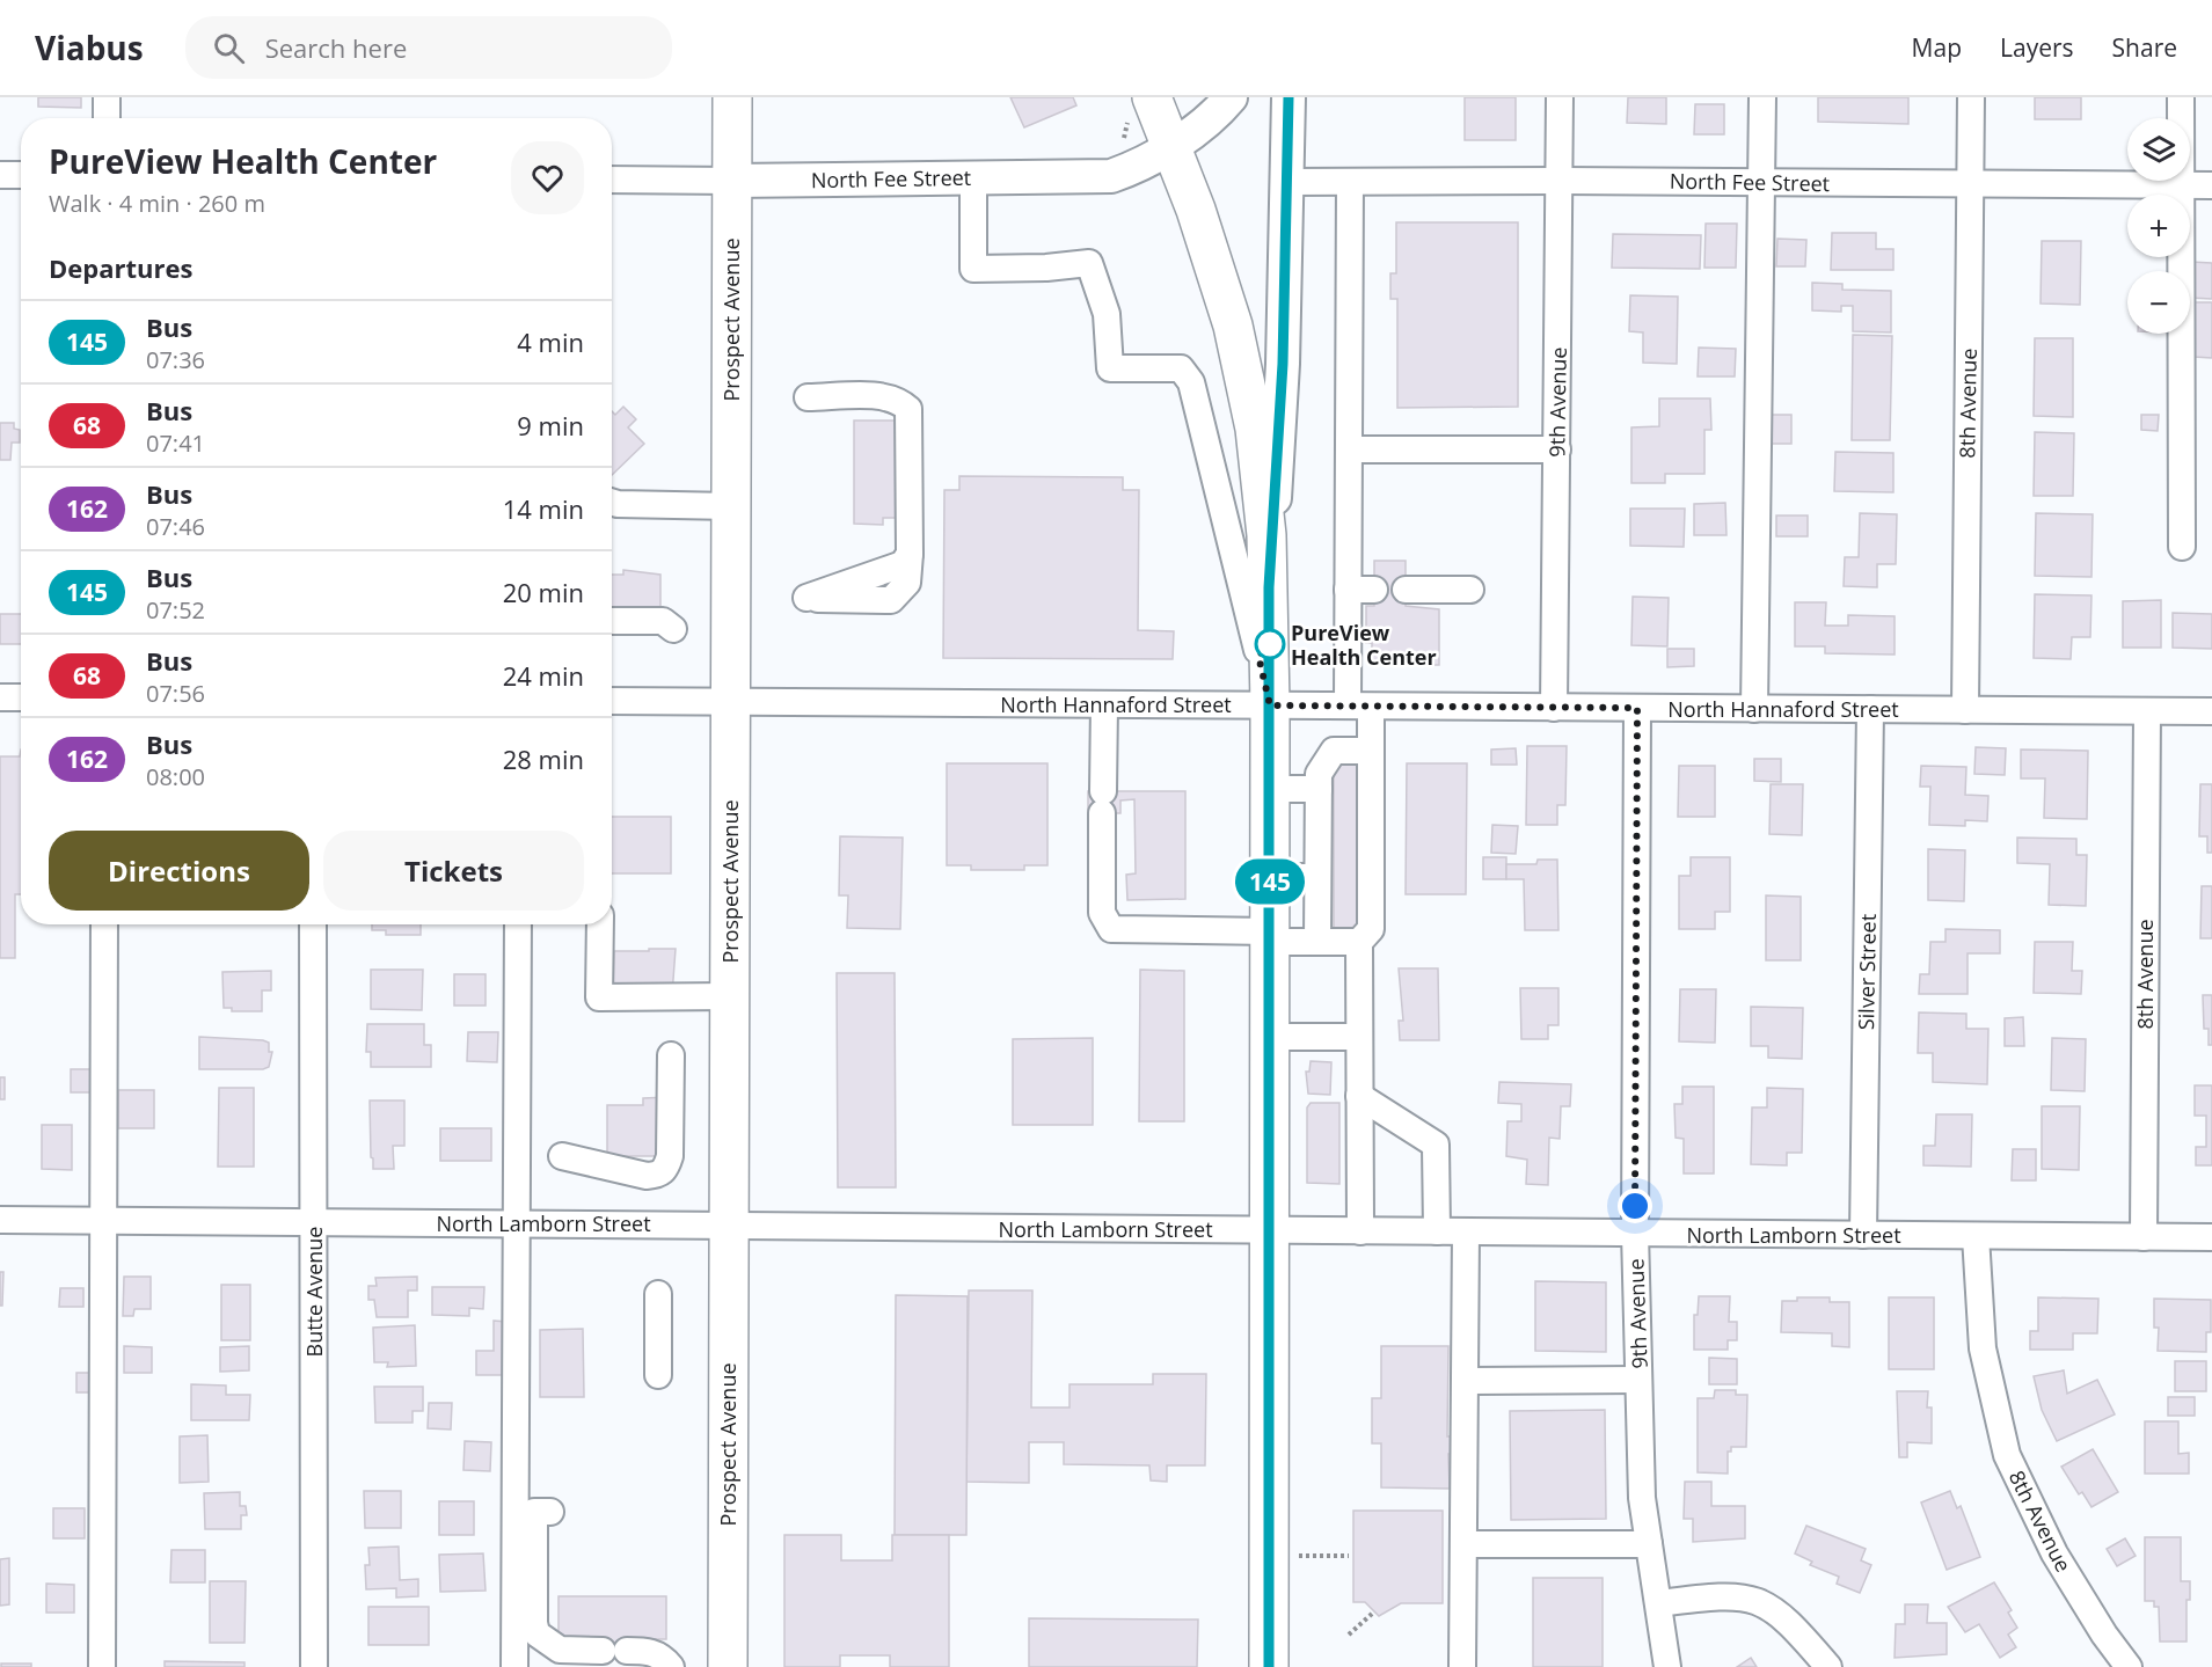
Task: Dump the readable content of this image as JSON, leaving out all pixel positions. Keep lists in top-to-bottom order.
{
  "streets": {
    "highway": ["Prospect Avenue"],
    "main road": ["North Fee Street"],
    "street": [
      "9th Avenue",
      "8th Avenue",
      "North Hannaford Street",
      "Silver Street",
      "North Lamborn Street",
      "Butte Avenue"
    ]
  },
  "crossings": [
    ["North Fee Street", "Prospect Avenue"],
    ["North Fee Street", "9th Avenue"],
    ["North Fee Street", "8th Avenue"],
    ["Prospect Avenue", "North Hannaford Street"],
    ["Prospect Avenue", "North Lamborn Street"],
    ["9th Avenue", "North Hannaford Street"],
    ["9th Avenue", "North Lamborn Street"],
    ["8th Avenue", "North Hannaford Street"],
    ["8th Avenue", "North Lamborn Street"],
    ["North Hannaford Street", "Silver Street"],
    ["Silver Street", "North Lamborn Street"],
    ["North Lamborn Street", "Butte Avenue"]
  ],
  "places": ["PureView Health Center"],
  "lines": ["bus line 145"],
  "page": {
    "header": "Viabus",
    "search": "Search here",
    "nav": ["Map", "Layers", "Share"],
    "on_map": "145",
    "map_buttons": ["+", "−"],
    "heading": [
      ["PureView Health Center", "Walk · 4 min · 260 m"],
      "Departures"
    ],
    "list": [
      {
        "mark": "145",
        "name": "Bus",
        "note": "07:36",
        "value": "4 min"
      },
      {
        "mark": "68",
        "name": "Bus",
        "note": "07:41",
        "value": "9 min"
      },
      {
        "mark": "162",
        "name": "Bus",
        "note": "07:46",
        "value": "14 min"
      },
      {
        "mark": "145",
        "name": "Bus",
        "note": "07:52",
        "value": "20 min"
      },
      {
        "mark": "68",
        "name": "Bus",
        "note": "07:56",
        "value": "24 min"
      },
      {
        "mark": "162",
        "name": "Bus",
        "note": "08:00",
        "value": "28 min"
      }
    ],
    "buttons": ["Directions", "Tickets"]
  }
}
